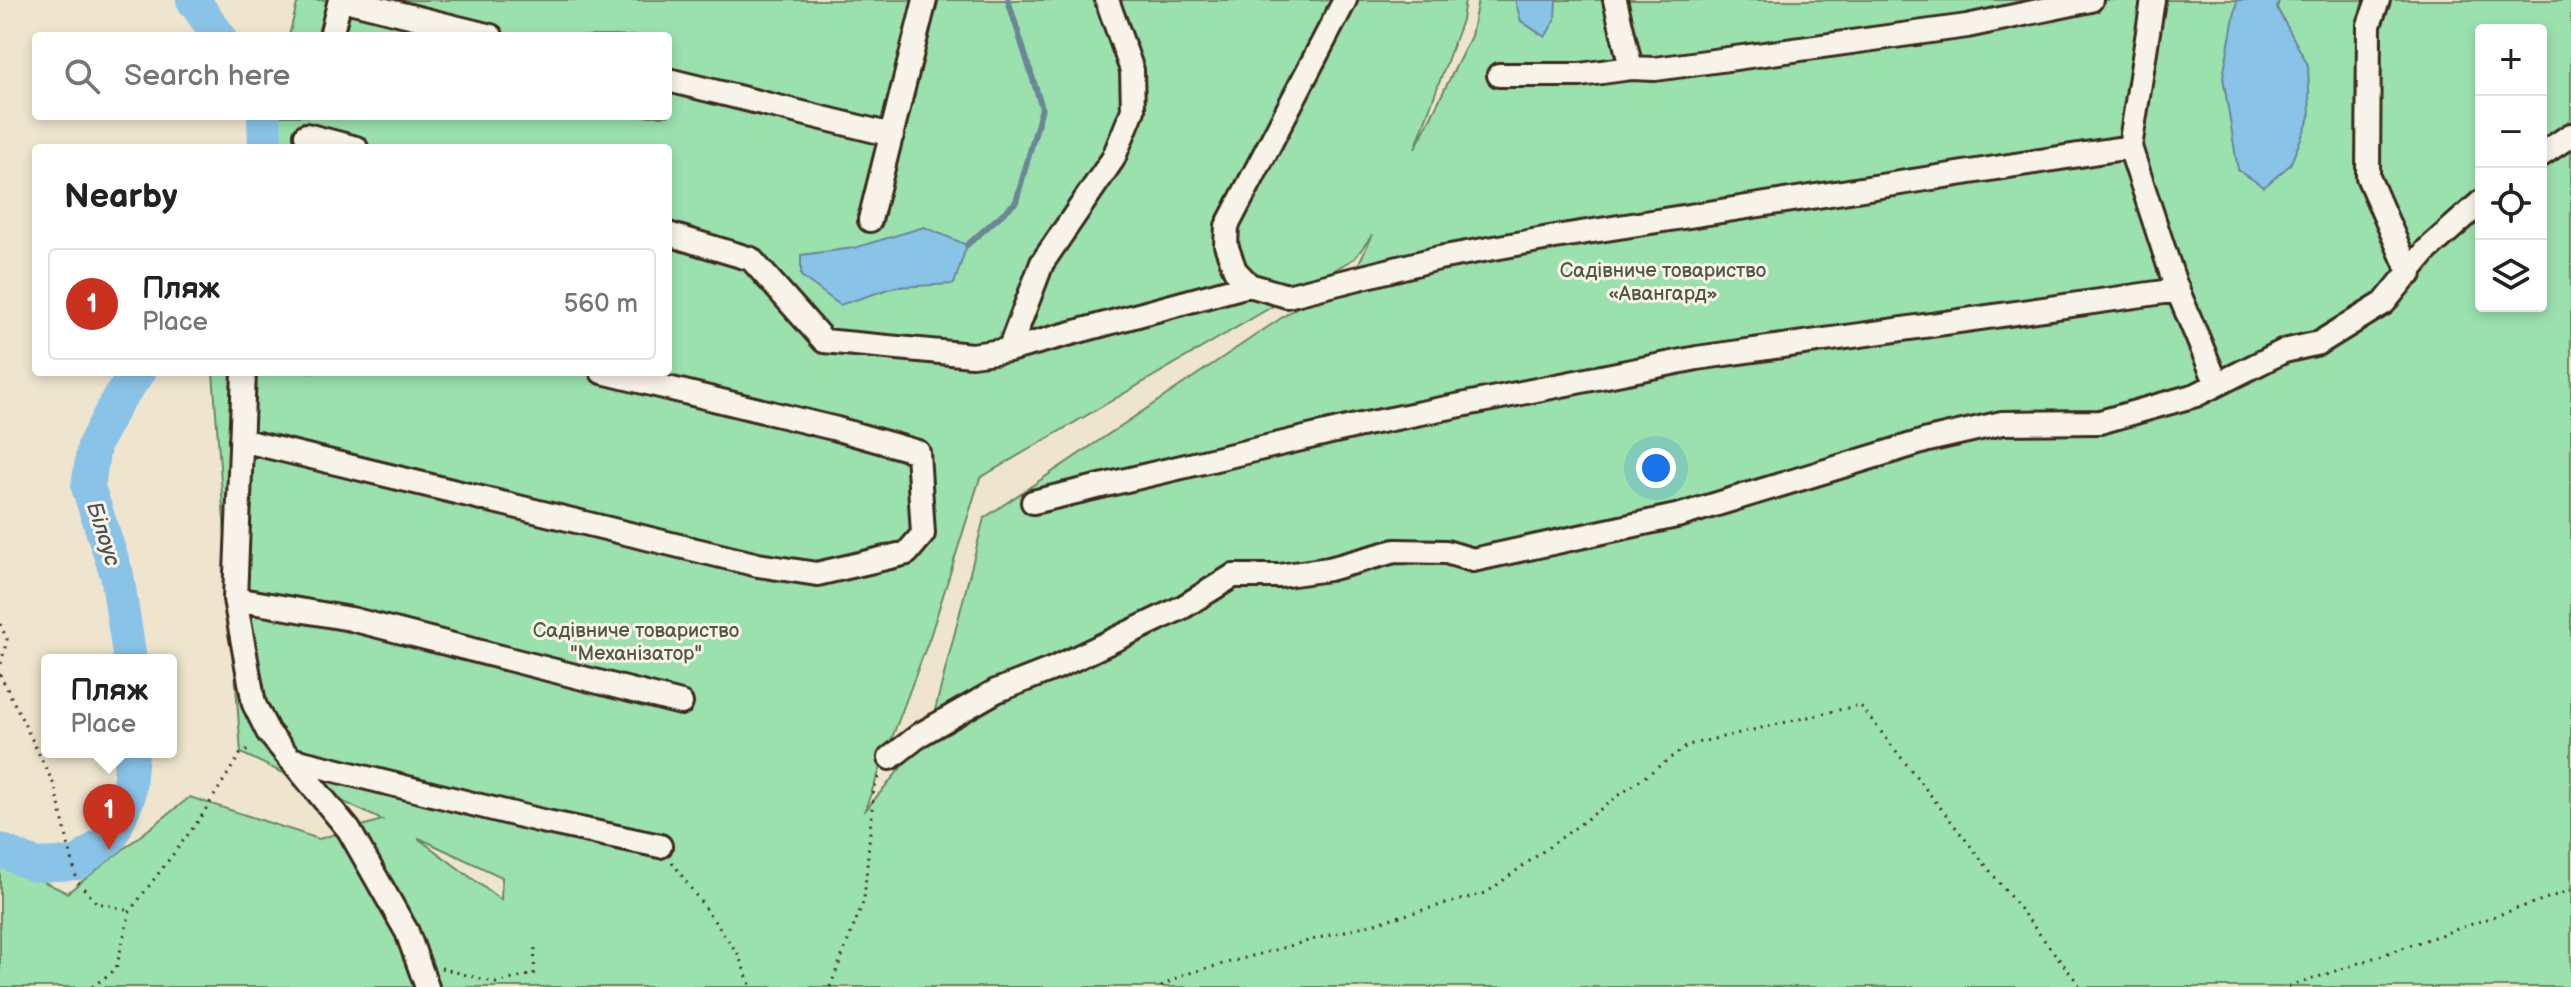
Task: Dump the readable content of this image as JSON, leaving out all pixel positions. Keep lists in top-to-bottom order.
{
  "water": ["Білоус"],
  "parks": ["Садівниче товариство «Авангард»", "Садівниче товариство \"Механізатор\""],
  "page": {
    "map_buttons": ["+", "−"],
    "search": "Search here",
    "heading": "Nearby",
    "list": [
      {
        "mark": "1",
        "name": "Пляж",
        "note": "Place",
        "value": "560 m"
      }
    ],
    "popup": ["Пляж", "Place"],
    "pins": "1"
  }
}
